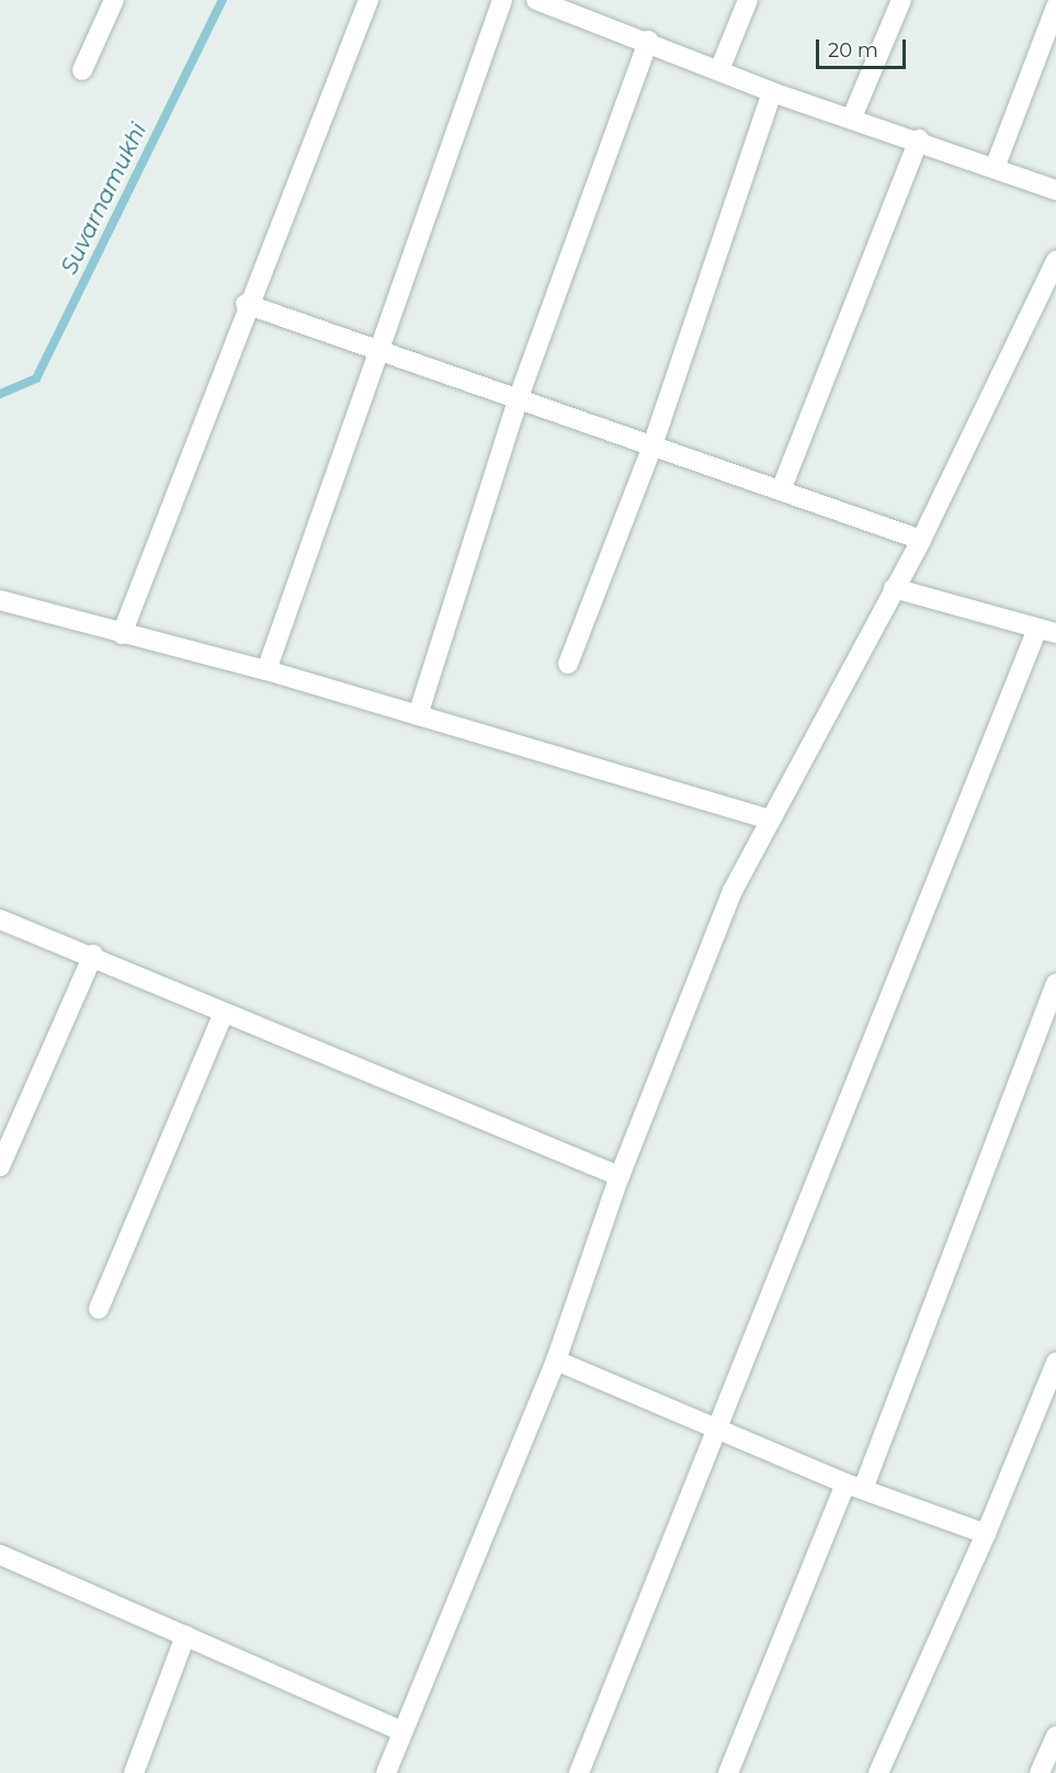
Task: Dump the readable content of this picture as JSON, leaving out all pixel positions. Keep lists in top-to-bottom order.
{
  "water": ["Suvarnamukhi"],
  "scale_bar": "20 m"
}
